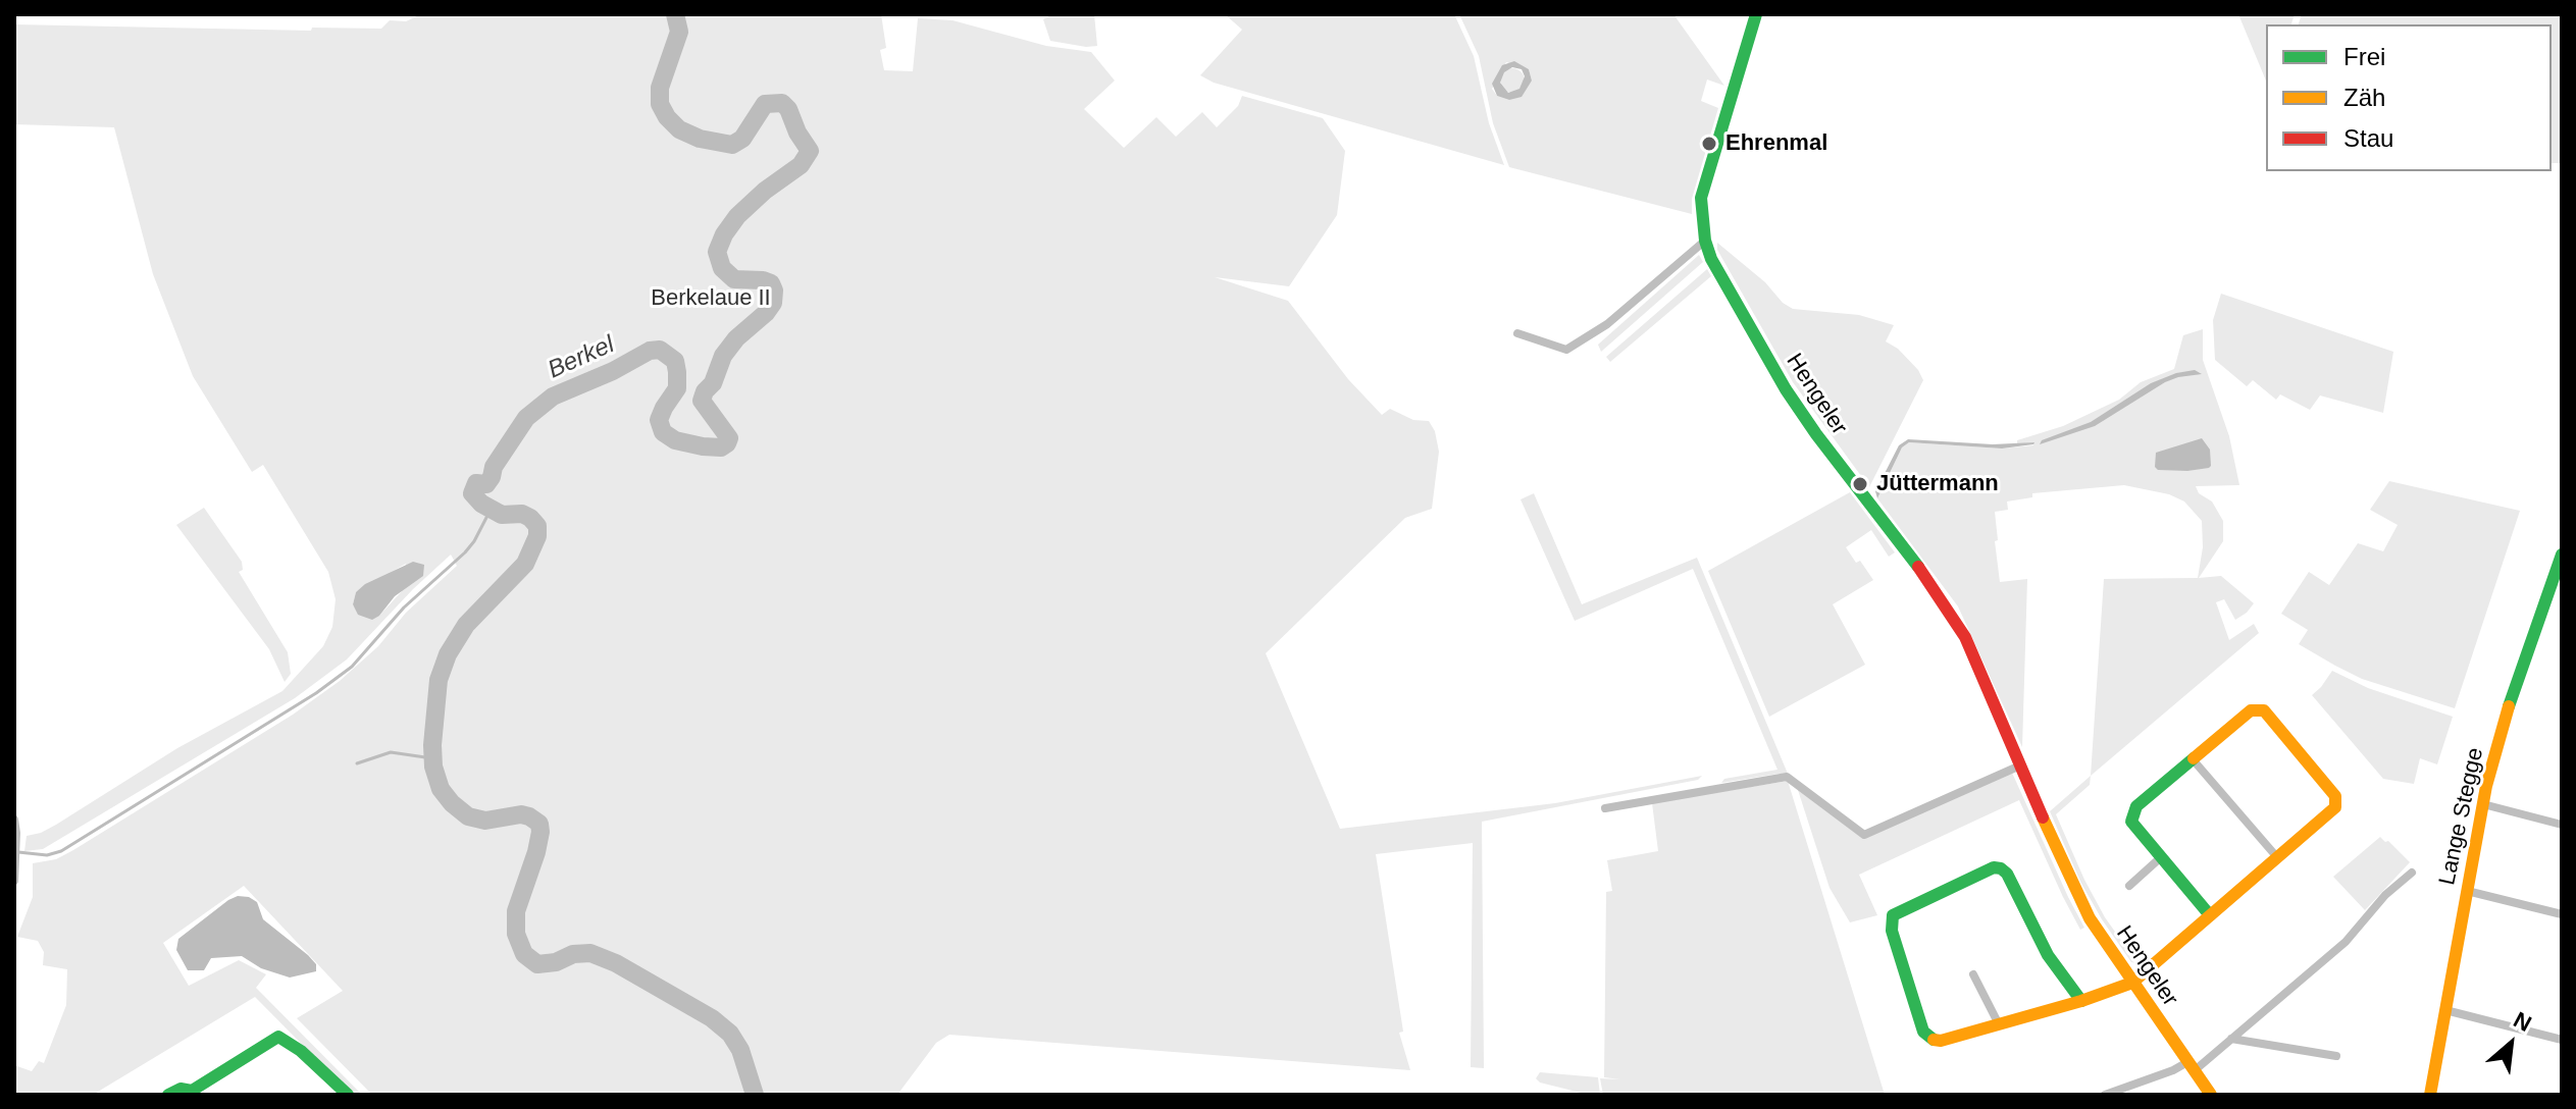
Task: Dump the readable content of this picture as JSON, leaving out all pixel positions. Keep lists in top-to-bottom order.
{
  "streets": {
    "street": ["Hengeler", "Lange Stegge"]
  },
  "water": ["Berkel"],
  "parks": ["Berkelaue II"],
  "places": ["Ehrenmal", "Jüttermann"],
  "legend": ["Frei", "Zäh", "Stau"],
  "north": "top right"
}
